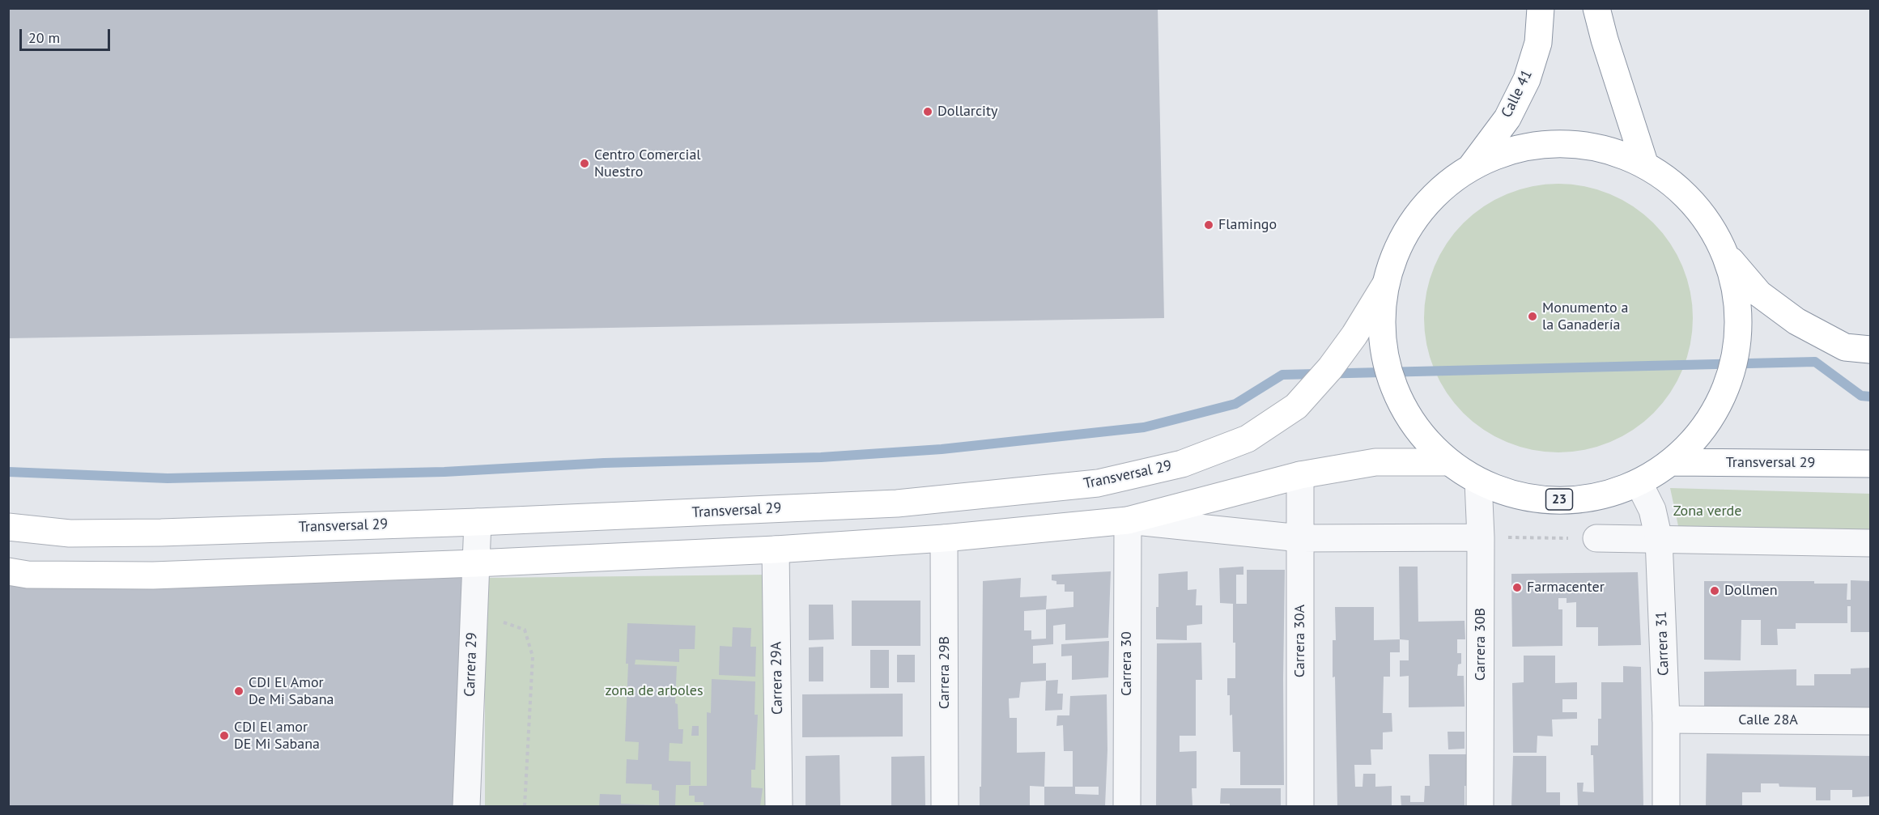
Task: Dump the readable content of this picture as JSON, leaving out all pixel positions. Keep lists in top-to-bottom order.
{
  "streets": {
    "main road": ["Calle 41", "Transversal 29", "23"],
    "street": [
      "Carrera 30A",
      "Carrera 31",
      "Carrera 30B",
      "Carrera 30",
      "Carrera 29",
      "Carrera 29B",
      "Carrera 29A",
      "Calle 28A"
    ]
  },
  "crossings": [
    ["Calle 41", "23"],
    ["Transversal 29", "23"],
    ["Transversal 29", "Carrera 29"],
    ["23", "Carrera 31"],
    ["23", "Carrera 30B"],
    ["Carrera 31", "Calle 28A"]
  ],
  "parks": ["Zona verde", "zona de arboles"],
  "places": [
    "Dollarcity",
    "Centro Comercial Nuestro",
    "Flamingo",
    "Monumento a la Ganadería",
    "Farmacenter",
    "Dollmen",
    "CDI El Amor De Mi Sabana",
    "CDI El amor DE Mi Sabana"
  ],
  "scale_bar": "20 m"
}
